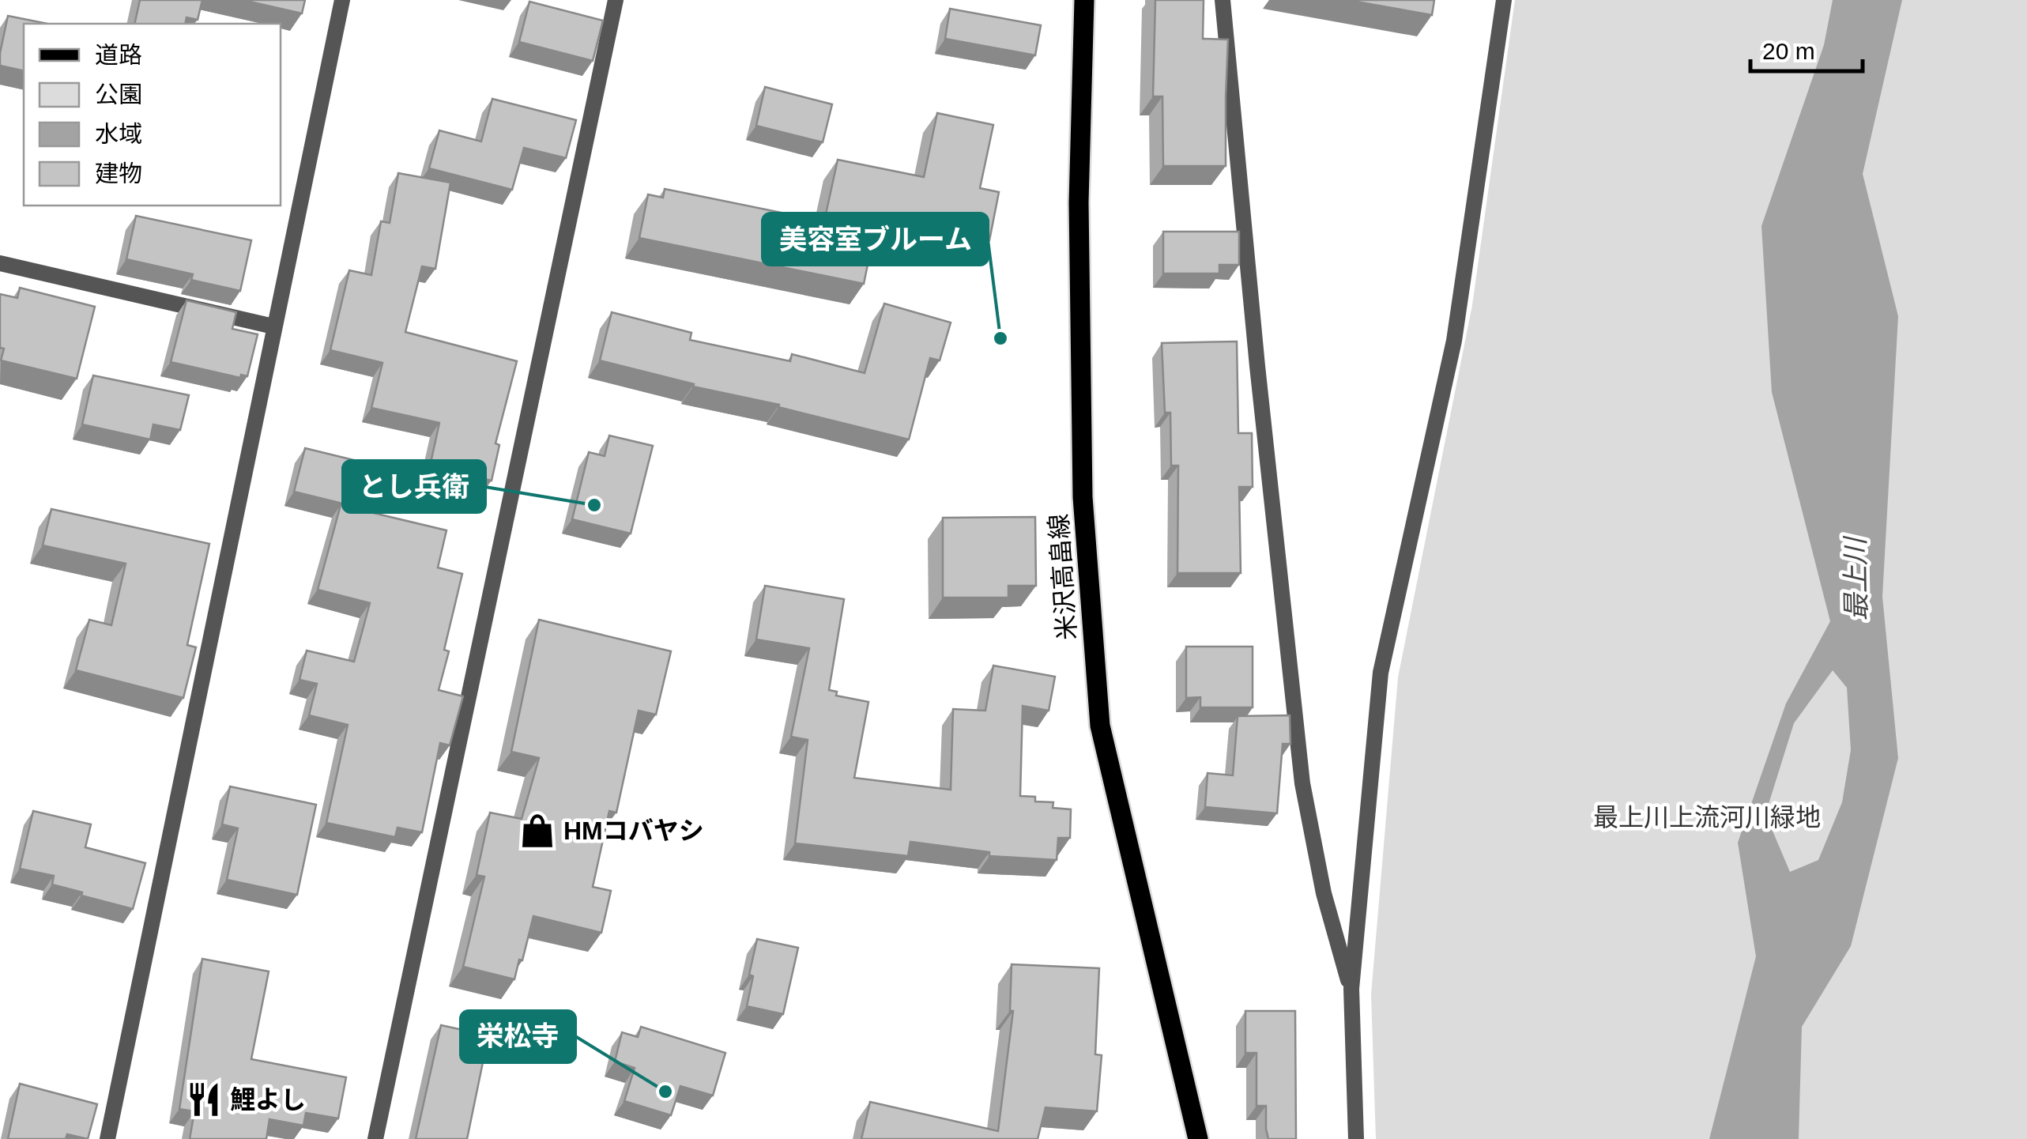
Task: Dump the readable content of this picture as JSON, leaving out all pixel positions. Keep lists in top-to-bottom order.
{
  "streets": {
    "main road": ["米沢高畠線"]
  },
  "water": ["最上川"],
  "parks": ["最上川上流河川緑地"],
  "places": {
    "other": ["美容室ブルーム", "とし兵衛", "栄松寺"],
    "shop": ["HMコバヤシ"],
    "restaurant": ["鯉よし"]
  },
  "legend": [
    "道路",
    "公園",
    "水域",
    "建物"
  ],
  "scale_bar": "20 m"
}
